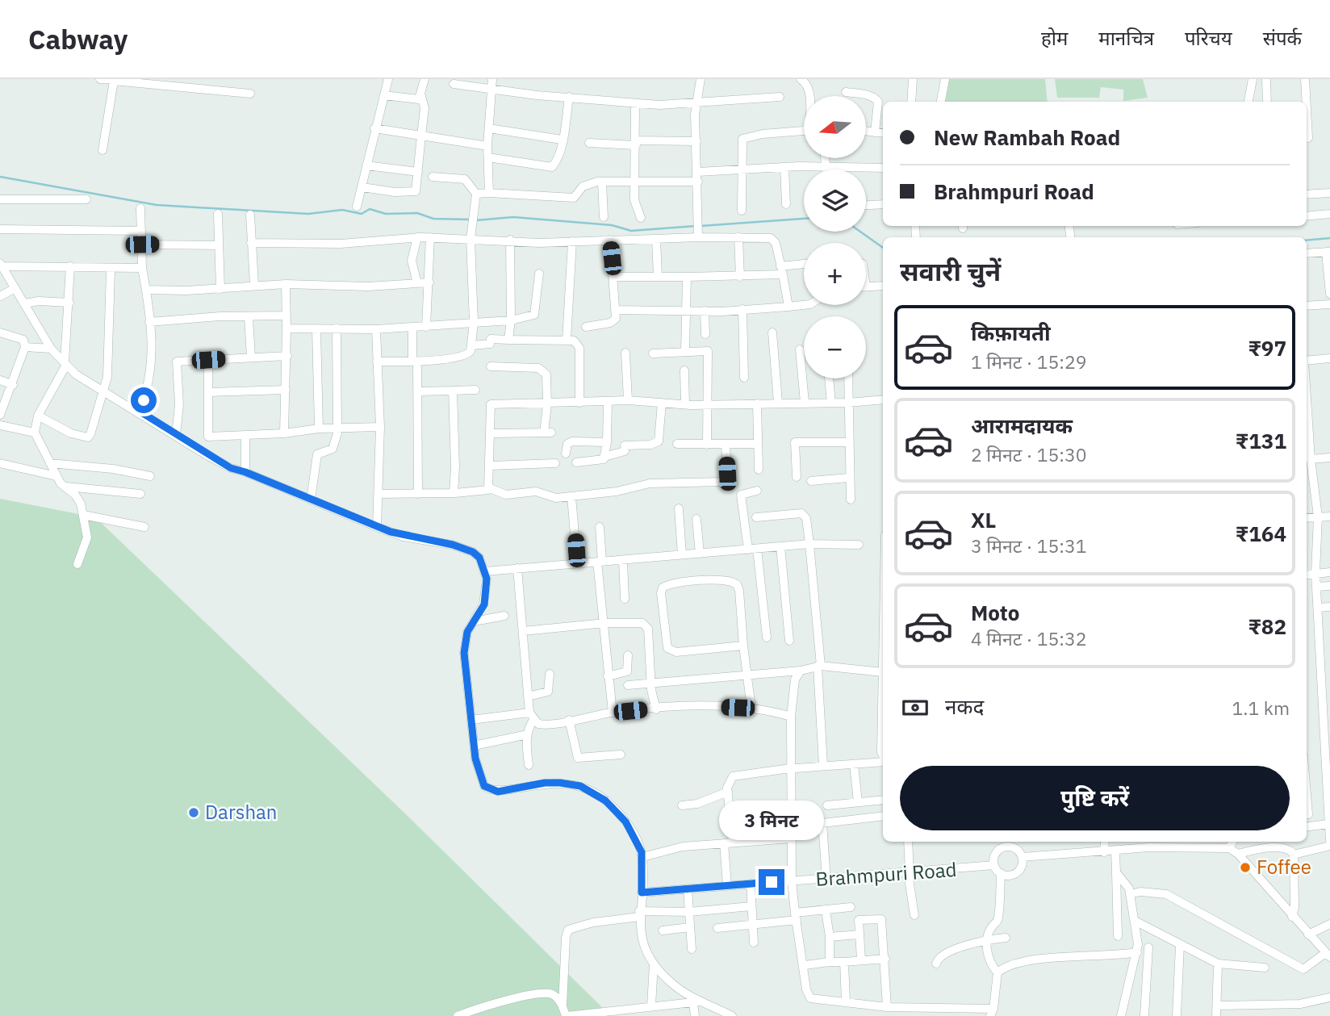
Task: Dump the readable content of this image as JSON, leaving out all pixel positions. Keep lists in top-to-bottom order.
{
  "streets": {
    "street": ["Brahmpuri Road"]
  },
  "places": ["Darshan", "Foffee"],
  "north": "left",
  "page": {
    "header": "Cabway",
    "nav": [
      "होम",
      "मानचित्र",
      "परिचय",
      "संपर्क"
    ],
    "map_buttons": ["+", "−"],
    "banner": ["New Rambah Road", "Brahmpuri Road"],
    "heading": "सवारी चुनें",
    "list": [
      {
        "name": "किफ़ायती",
        "note": "1 मिनट · 15:29",
        "value": "₹97"
      },
      {
        "name": "आरामदायक",
        "note": "2 मिनट · 15:30",
        "value": "₹131"
      },
      {
        "name": "XL",
        "note": "3 मिनट · 15:31",
        "value": "₹164"
      },
      {
        "name": "Moto",
        "note": "4 मिनट · 15:32",
        "value": "₹82"
      }
    ],
    "pay": ["नकद", "1.1 km"],
    "buttons": "पुष्टि करें",
    "bubble": "3 मिनट"
  }
}
